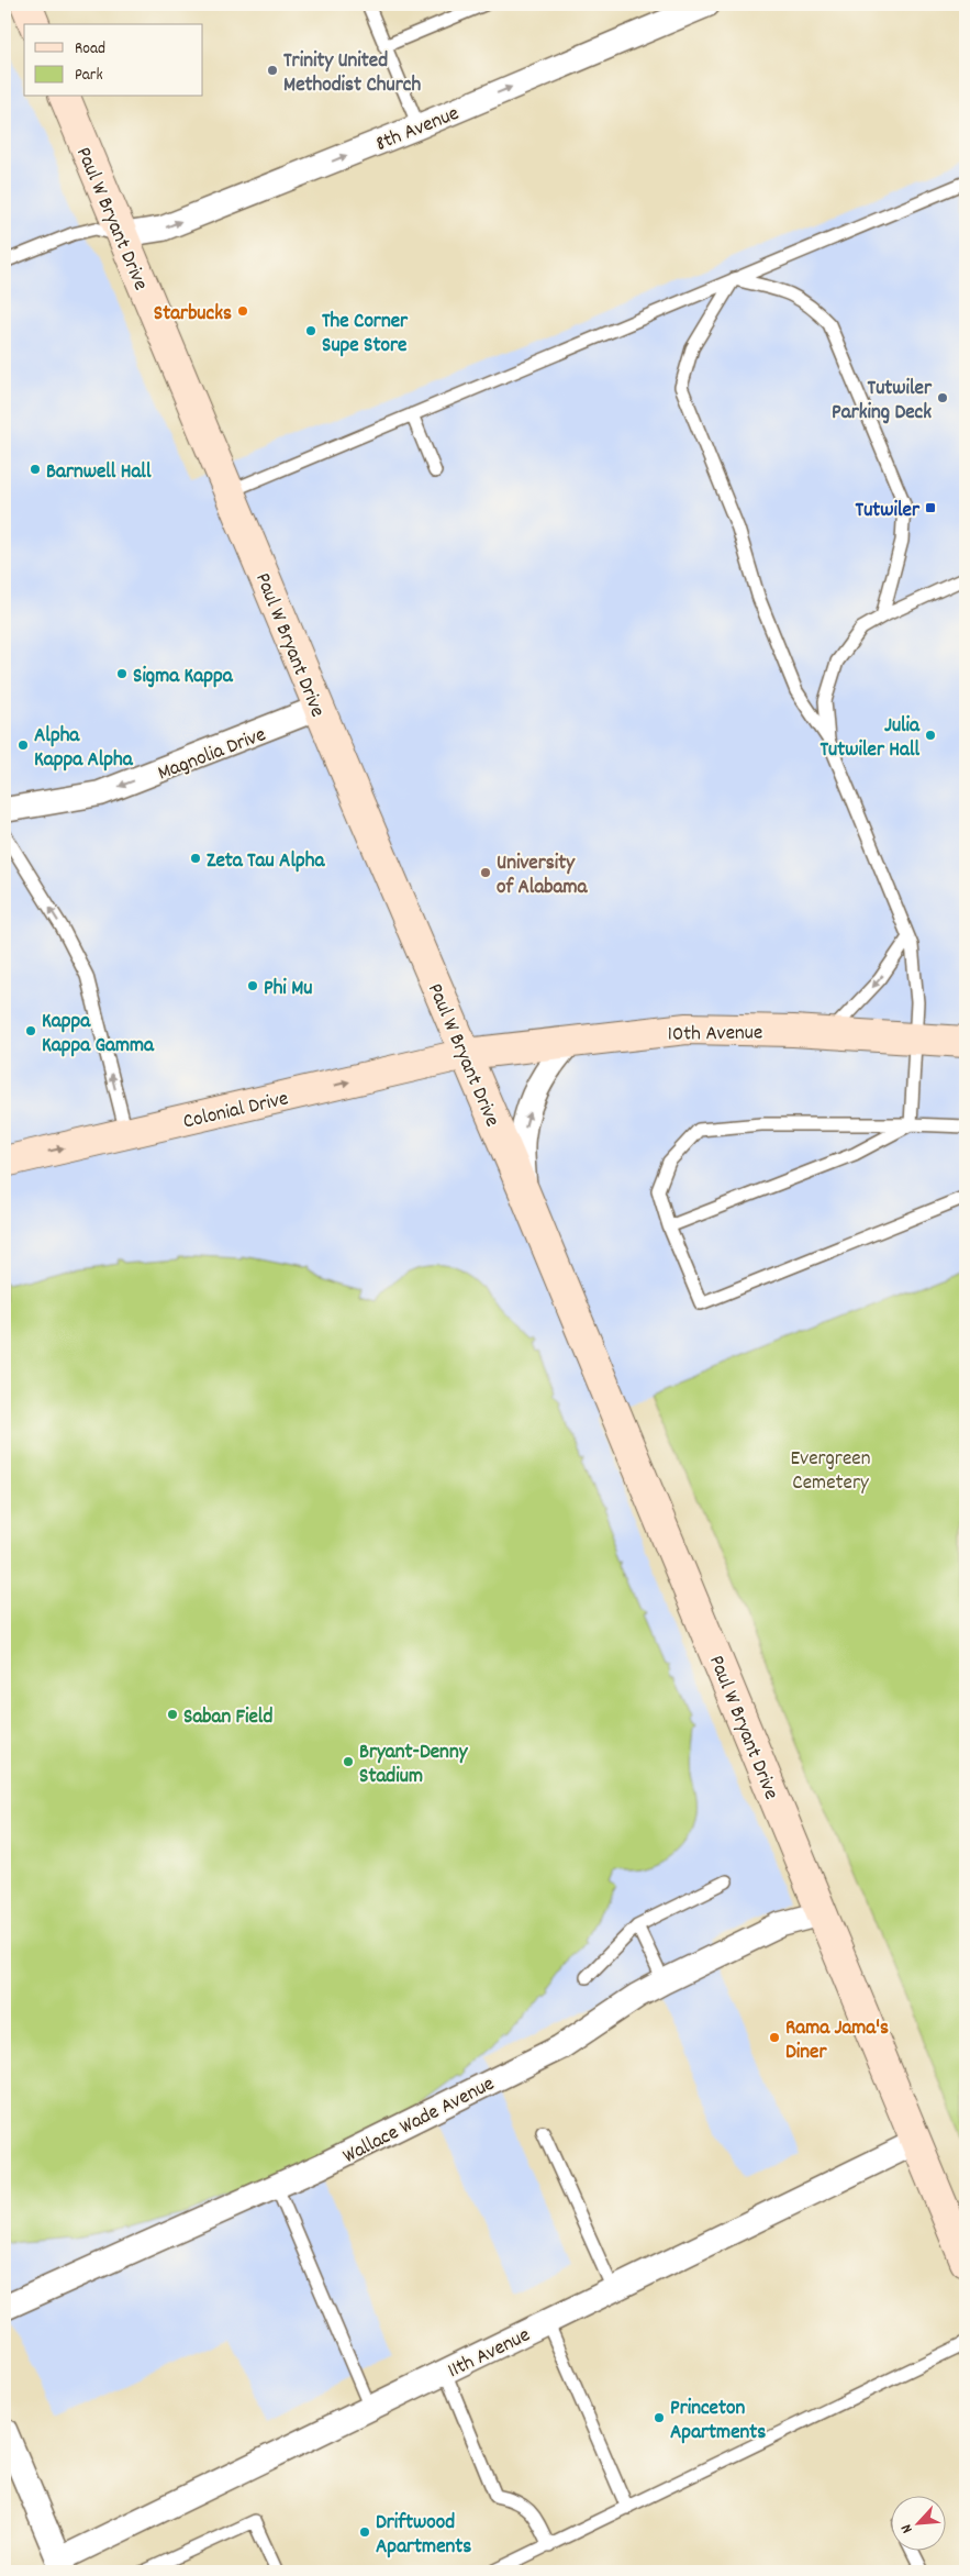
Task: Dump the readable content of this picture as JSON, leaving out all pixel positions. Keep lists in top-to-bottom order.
{
  "streets": {
    "street": [
      "8th Avenue",
      "Paul W Bryant Drive",
      "Magnolia Drive",
      "10th Avenue",
      "Colonial Drive",
      "Wallace Wade Avenue",
      "11th Avenue"
    ]
  },
  "crossings": [
    ["8th Avenue", "Paul W Bryant Drive"],
    ["Paul W Bryant Drive", "Magnolia Drive"],
    ["Paul W Bryant Drive", "10th Avenue"],
    ["Paul W Bryant Drive", "Colonial Drive"],
    ["Paul W Bryant Drive", "Wallace Wade Avenue"],
    ["Paul W Bryant Drive", "11th Avenue"],
    ["10th Avenue", "Colonial Drive"]
  ],
  "one_way": ["8th Avenue", "Magnolia Drive", "Colonial Drive"],
  "parks": ["Evergreen Cemetery"],
  "places": {
    "other": [
      "Trinity United Methodist Church",
      "Starbucks",
      "The Corner Supe Store",
      "Tutwiler Parking Deck",
      "Barnwell Hall",
      "Sigma Kappa",
      "Julia Tutwiler Hall",
      "Alpha Kappa Alpha",
      "Zeta Tau Alpha",
      "University of Alabama",
      "Phi Mu",
      "Kappa Kappa Gamma",
      "Saban Field",
      "Bryant-Denny Stadium",
      "Rama Jama's Diner",
      "Princeton Apartments",
      "Driftwood Apartments"
    ],
    "transit": ["Tutwiler"]
  },
  "legend": ["Road", "Park"],
  "north": "bottom left"
}
